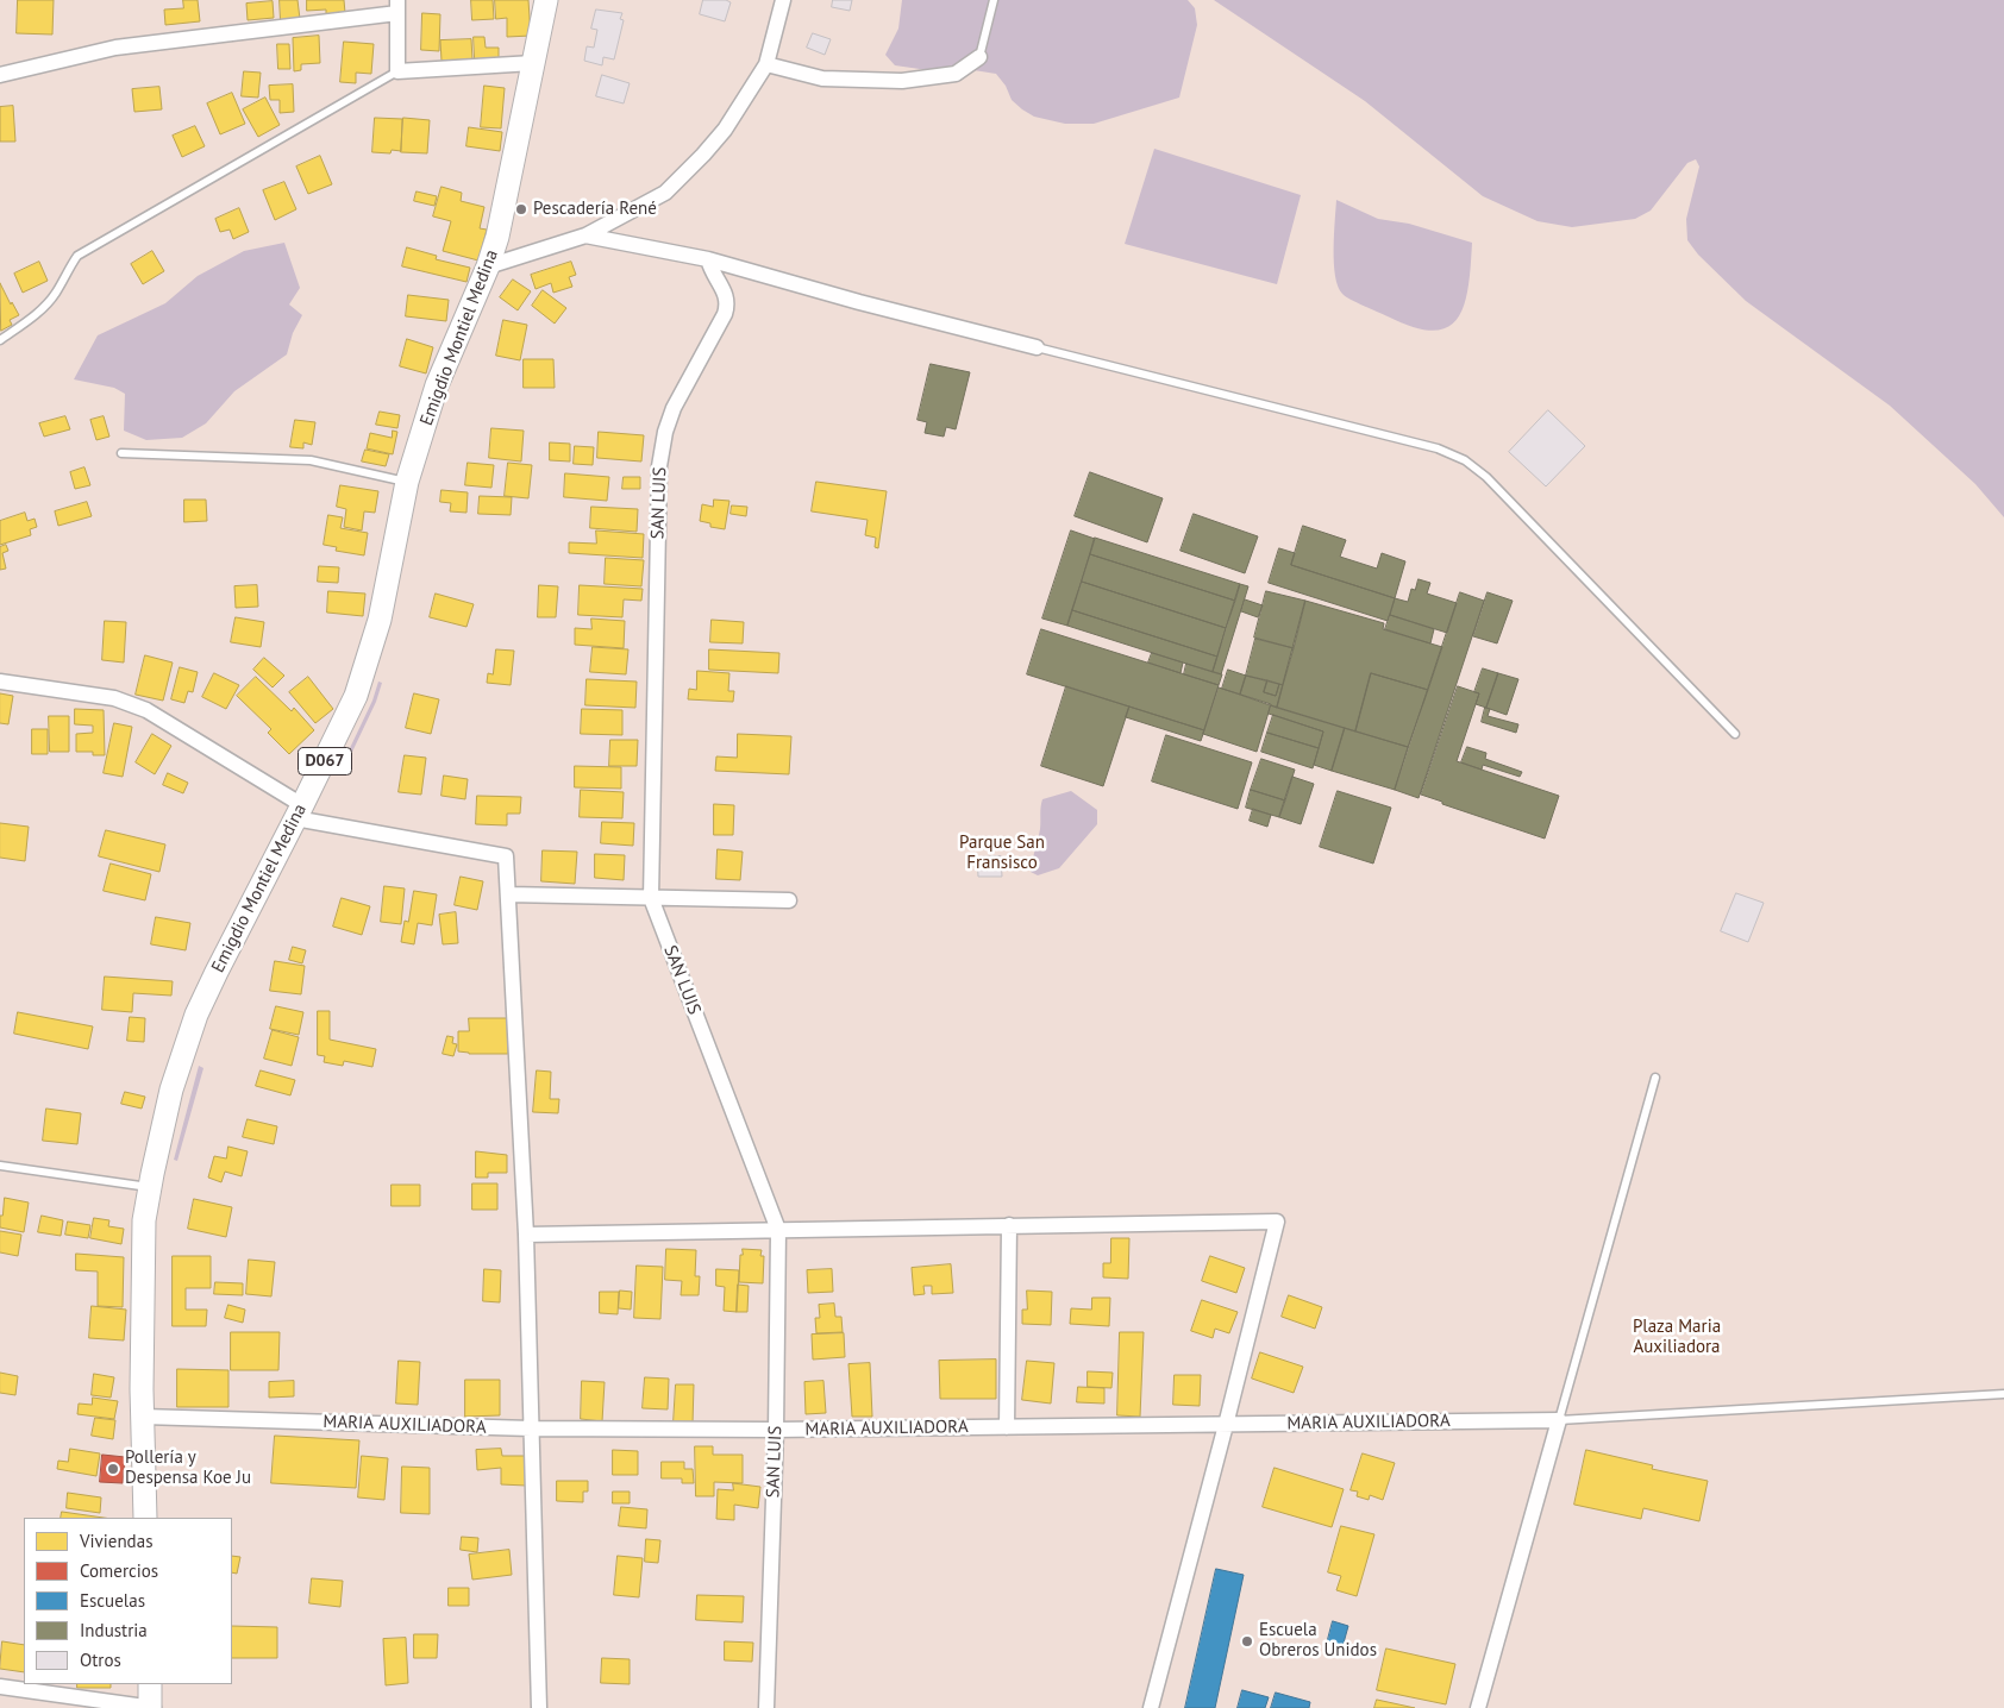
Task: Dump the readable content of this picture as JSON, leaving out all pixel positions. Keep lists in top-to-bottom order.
{
  "streets": {
    "main road": ["Emigdio Montiel Medina", "D067"],
    "street": ["SAN LUIS", "MARIA AUXILIADORA"]
  },
  "crossings": [
    ["Emigdio Montiel Medina", "MARIA AUXILIADORA"],
    ["SAN LUIS", "MARIA AUXILIADORA"]
  ],
  "parks": ["Parque San Fransisco", "Plaza Maria Auxiliadora"],
  "places": ["Pescadería René", "Pollería y Despensa Koe Ju", "Escuela Obreros Unidos"],
  "legend": [
    "Viviendas",
    "Comercios",
    "Escuelas",
    "Industria",
    "Otros"
  ]
}
